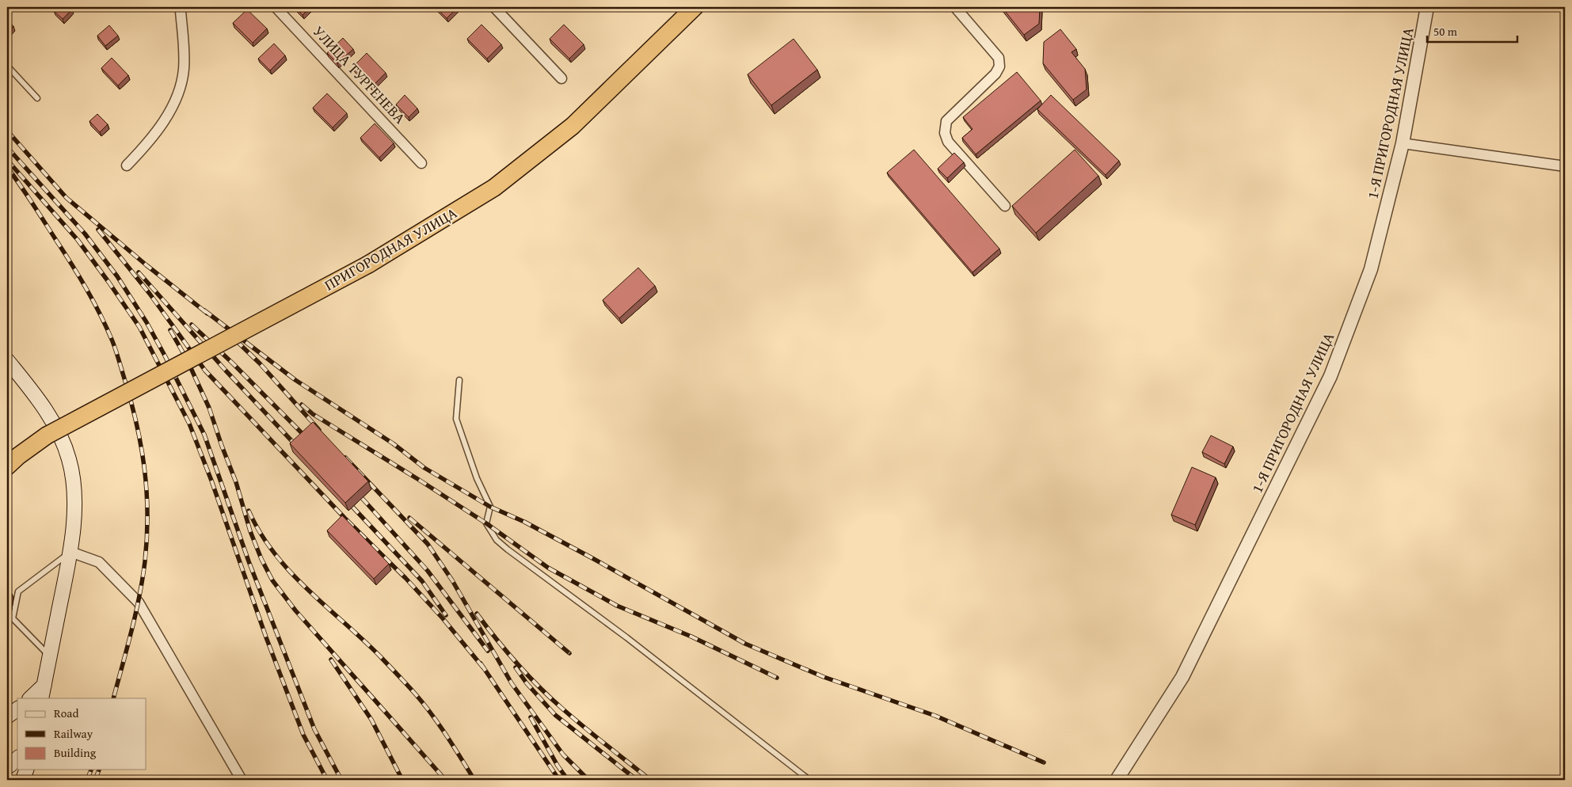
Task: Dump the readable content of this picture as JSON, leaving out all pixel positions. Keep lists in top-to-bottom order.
{
  "streets": {
    "highway": ["ПРИГОРОДНАЯ УЛИЦА"],
    "street": ["УЛИЦА ТУРГЕНЕВА", "1-Я ПРИГОРОДНАЯ УЛИЦА"]
  },
  "legend": ["Road", "Railway", "Building"],
  "scale_bar": "50 m"
}
